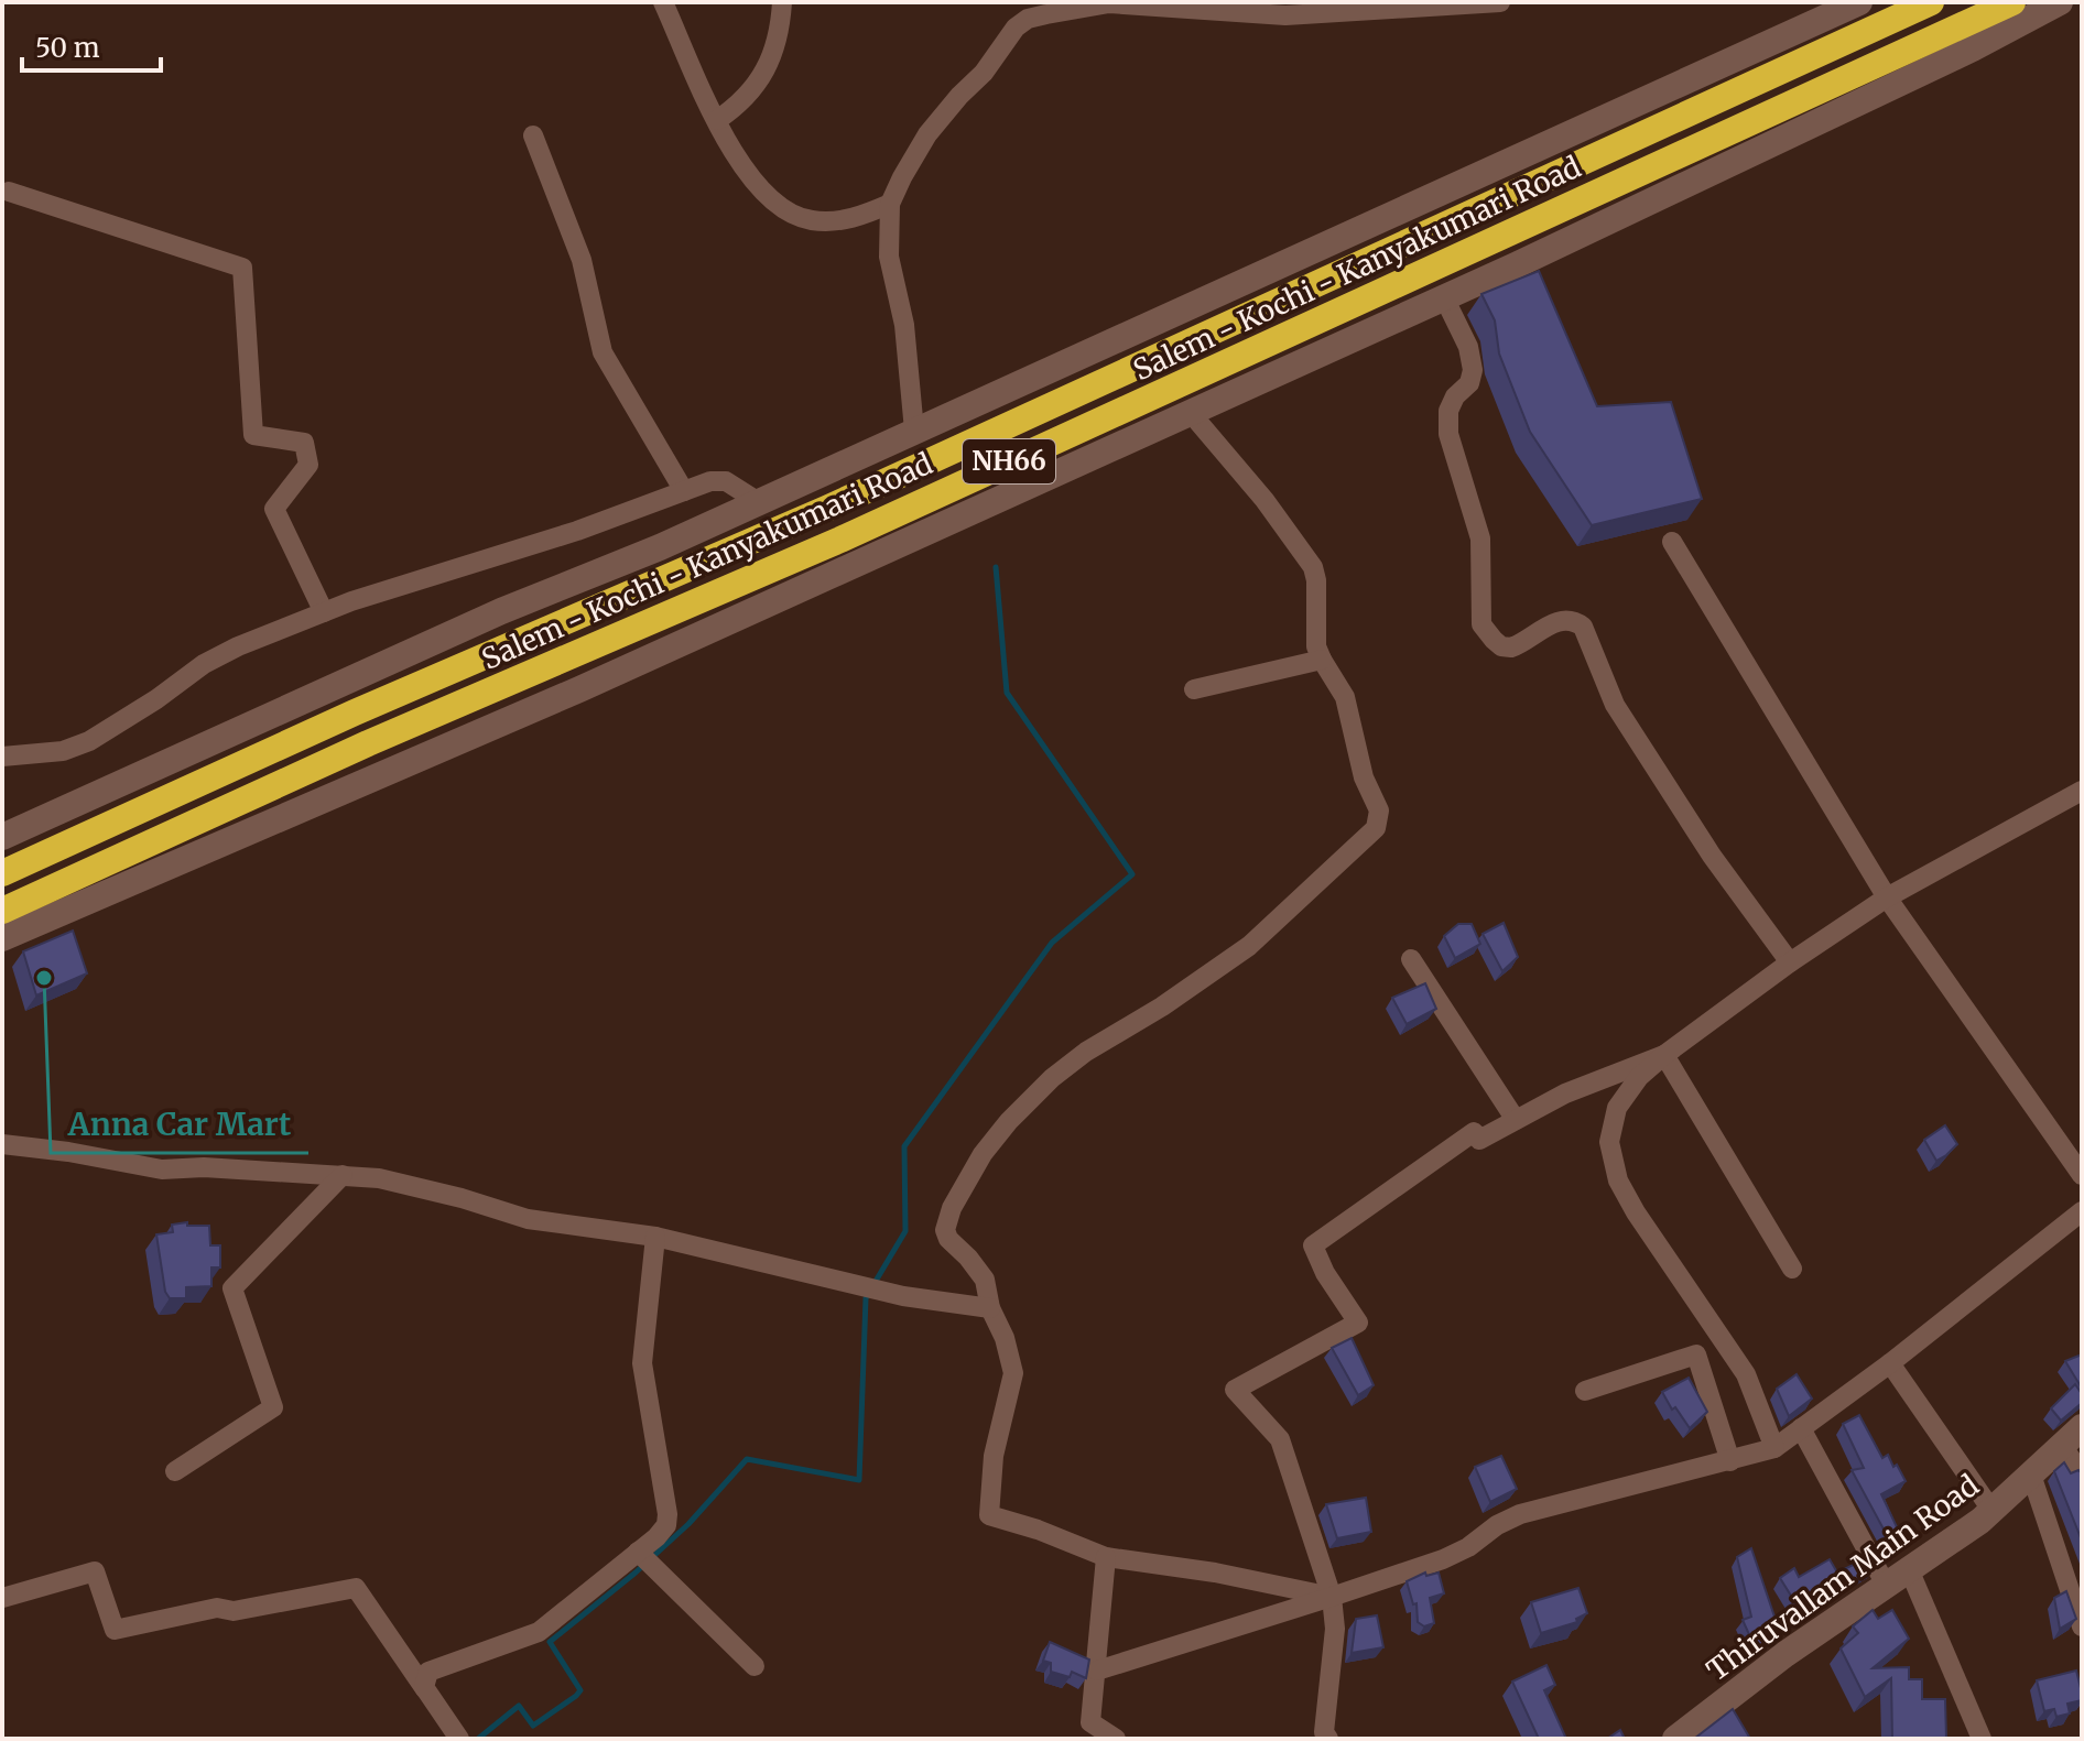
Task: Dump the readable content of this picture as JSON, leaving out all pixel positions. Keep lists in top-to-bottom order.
{
  "streets": {
    "highway": ["Salem - Kochi - Kanyakumari Road", "NH66"],
    "street": ["Thiruvallam Main Road"]
  },
  "places": ["Anna Car Mart"],
  "scale_bar": "50 m"
}
